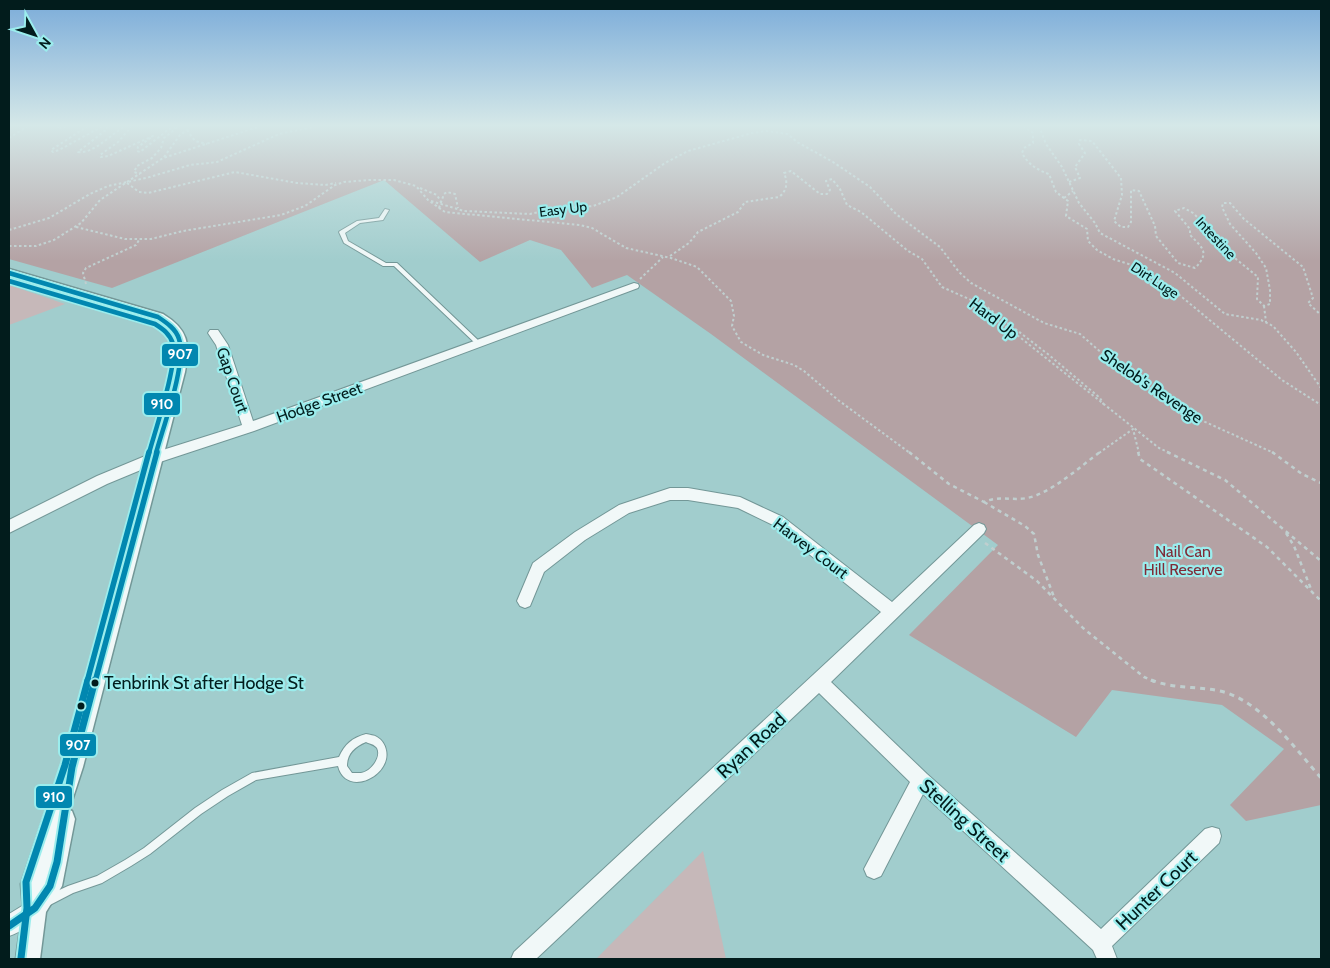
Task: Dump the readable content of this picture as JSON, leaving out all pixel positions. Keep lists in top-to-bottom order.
{
  "streets": {
    "street": [
      "Gap Court",
      "Hodge Street",
      "Harvey Court",
      "Ryan Road",
      "Stelling Street",
      "Hunter Court"
    ],
    "path": [
      "Easy Up",
      "Intestine",
      "Dirt Luge",
      "Hard Up",
      "Shelob's Revenge"
    ]
  },
  "crossings": [
    ["Hard Up", "Hodge Street"],
    ["Gap Court", "Hodge Street"],
    ["Harvey Court", "Ryan Road"],
    ["Ryan Road", "Stelling Street"],
    ["Stelling Street", "Hunter Court"]
  ],
  "parks": ["Nail Can Hill Reserve"],
  "places": ["Tenbrink St after Hodge St"],
  "lines": ["transit line 907", "transit line 910"],
  "north": "bottom right"
}
